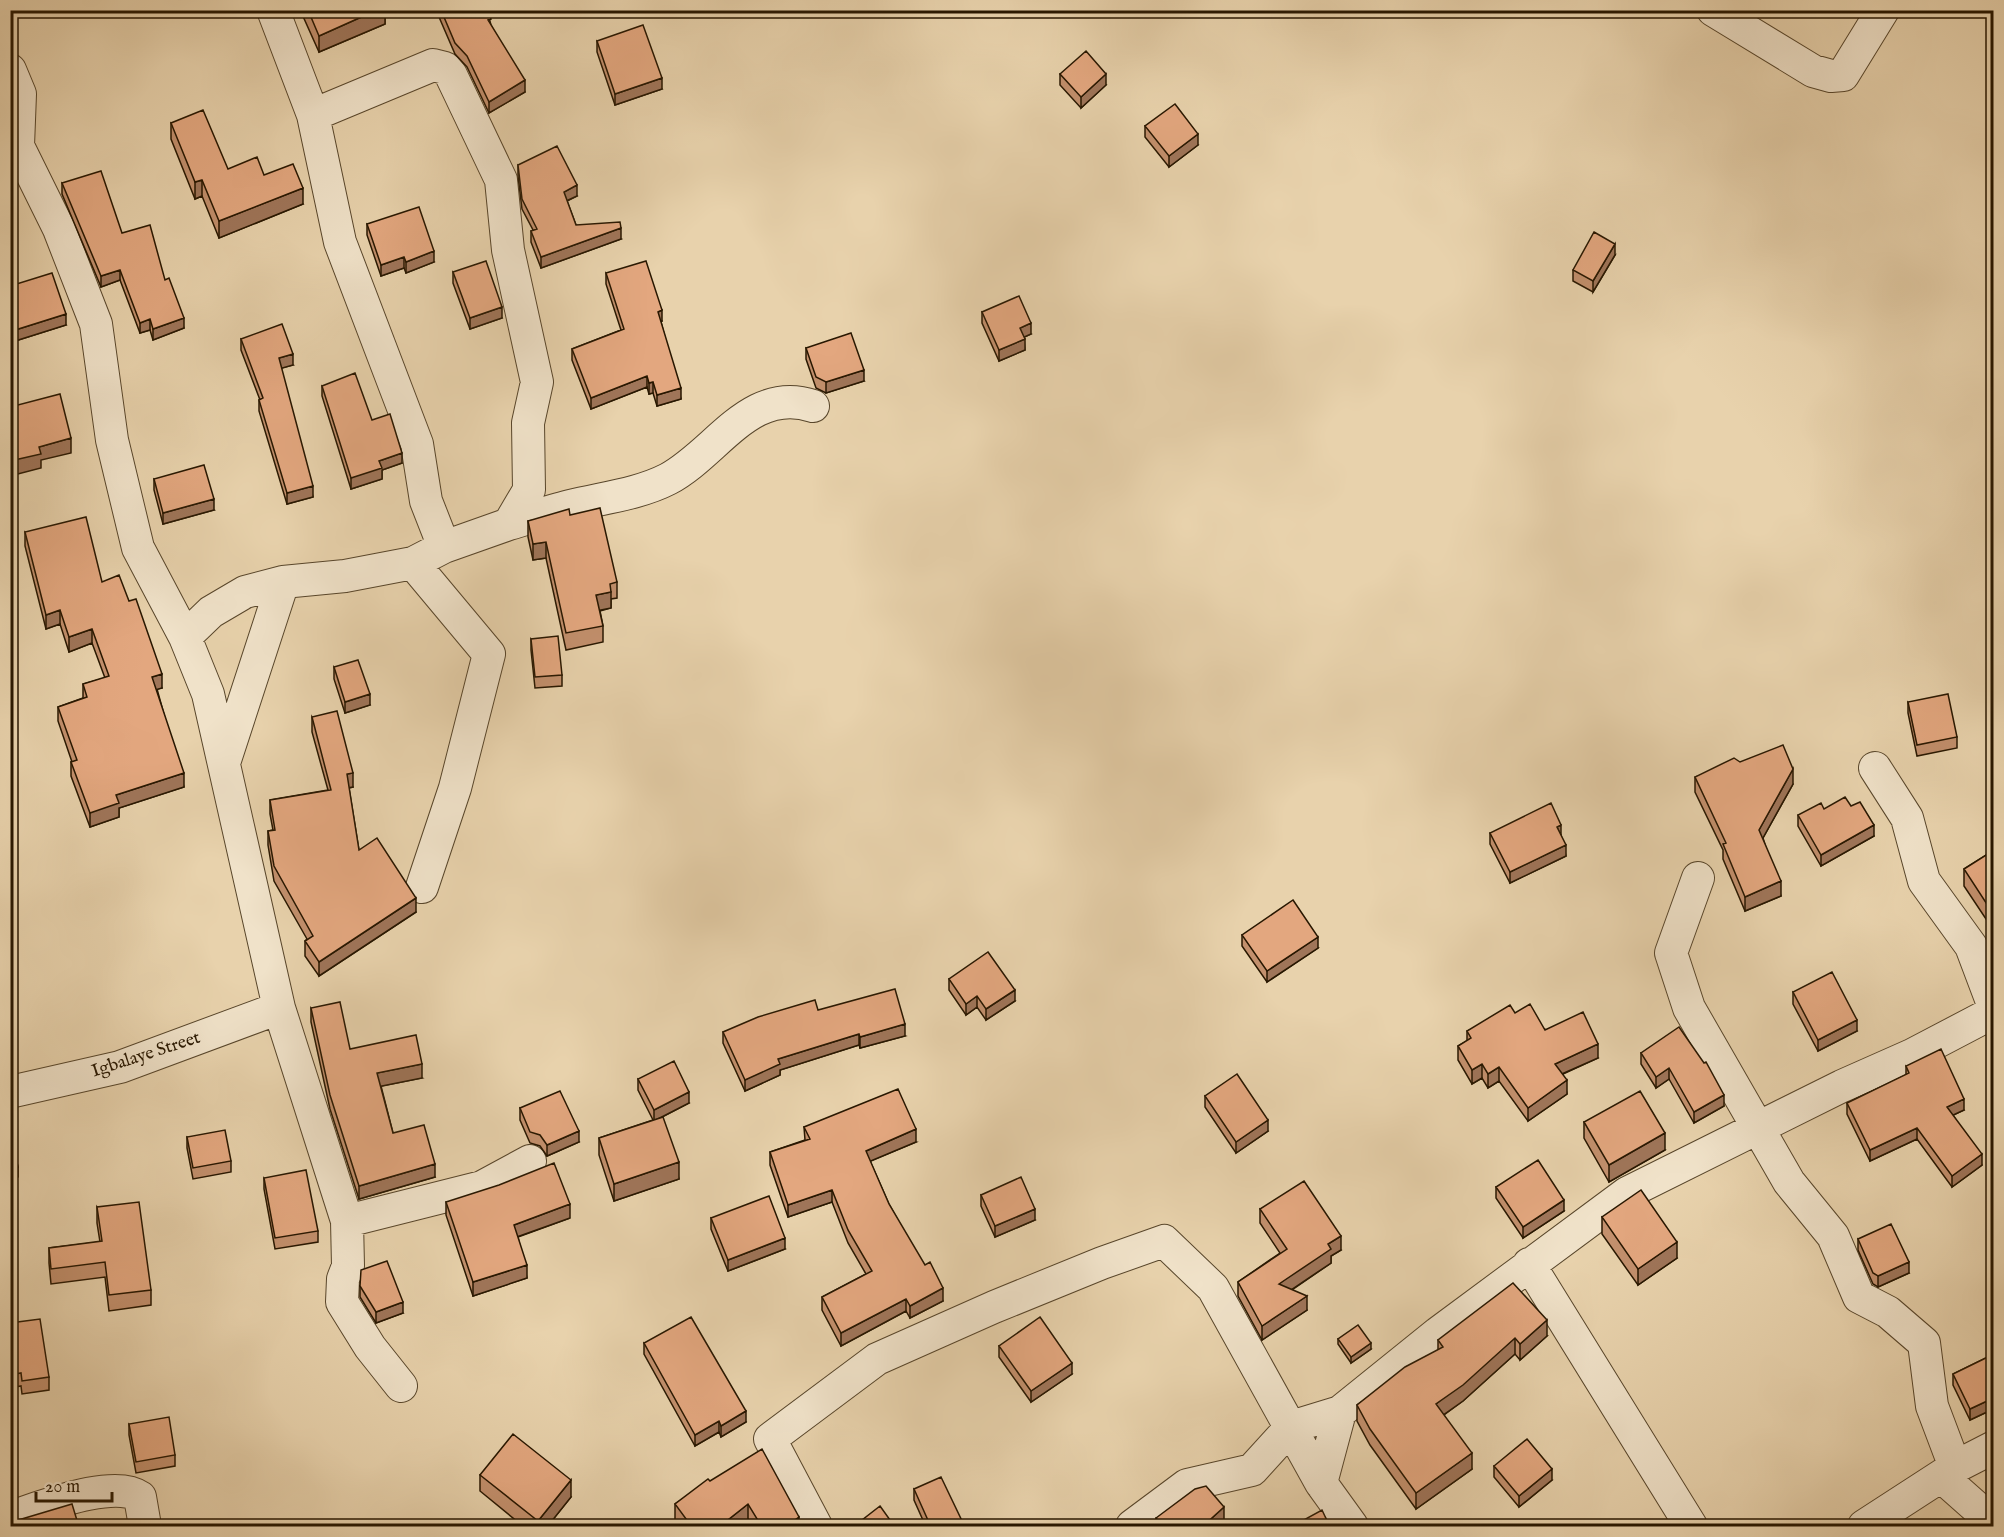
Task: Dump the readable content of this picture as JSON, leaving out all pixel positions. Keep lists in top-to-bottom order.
{
  "streets": {
    "street": ["Igbalaye Street"]
  },
  "scale_bar": "20 m"
}
